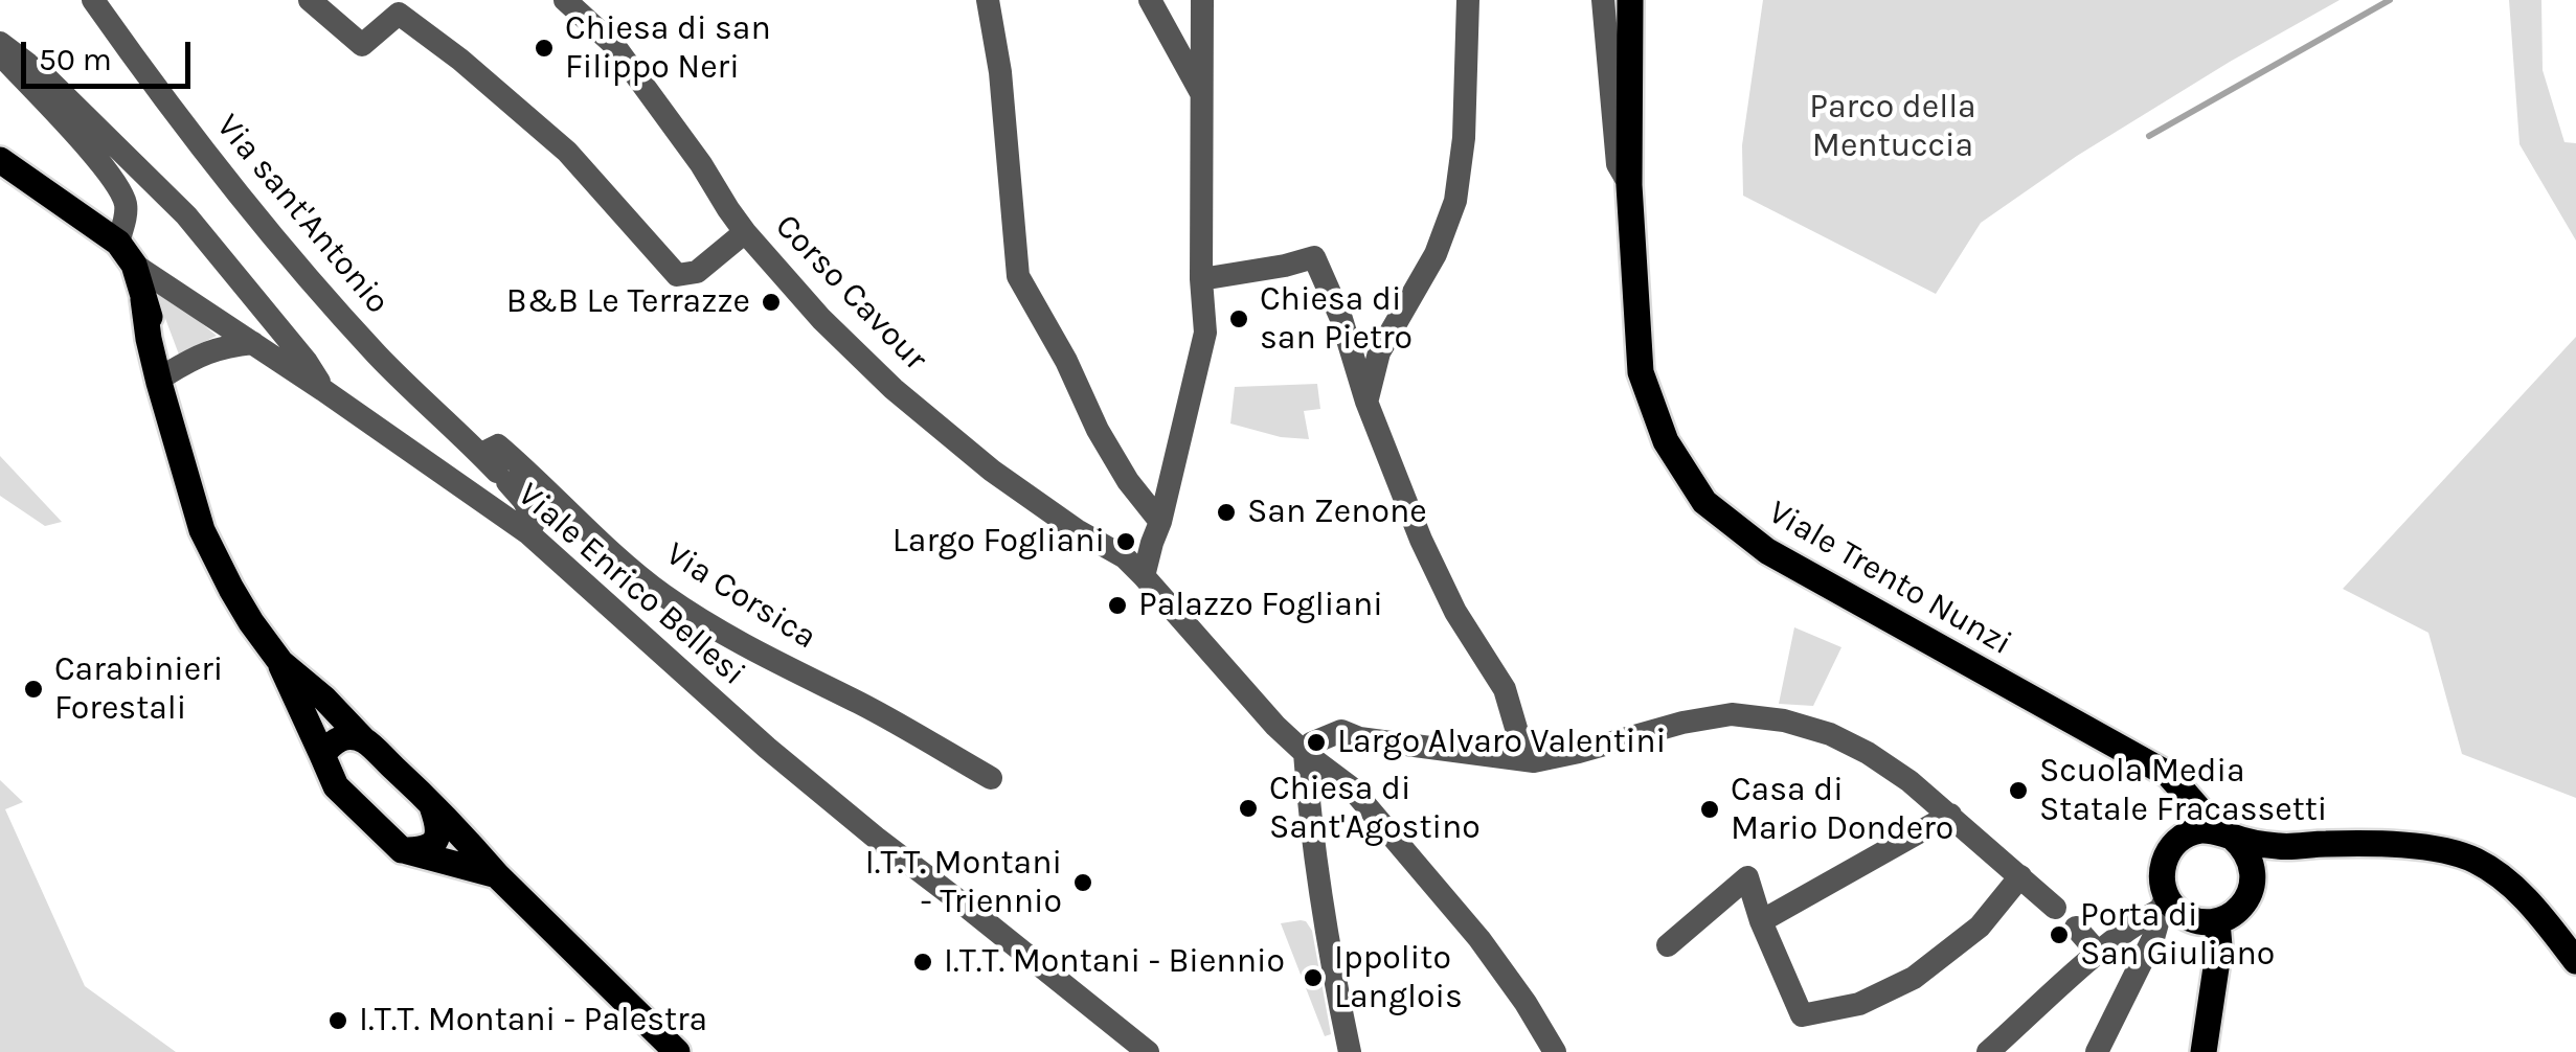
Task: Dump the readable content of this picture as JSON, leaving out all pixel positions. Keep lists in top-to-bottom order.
{
  "streets": {
    "main road": ["Viale Trento Nunzi", "Viale Enrico Bellesi"],
    "street": ["Via sant'Antonio", "Corso Cavour", "Via Corsica"]
  },
  "crossings": [
    ["Via sant'Antonio", "Via Corsica"]
  ],
  "parks": ["Parco della Mentuccia"],
  "places": [
    "Chiesa di san Filippo Neri",
    "B&B Le Terrazze",
    "Chiesa di san Pietro",
    "San Zenone",
    "Largo Fogliani",
    "Palazzo Fogliani",
    "Carabinieri Forestali",
    "Largo Alvaro Valentini",
    "Scuola Media Statale Fracassetti",
    "Chiesa di Sant'Agostino",
    "Casa di Mario Dondero",
    "I.T.T. Montani - Triennio",
    "Porta di San Giuliano",
    "I.T.T. Montani - Biennio",
    "Ippolito Langlois",
    "I.T.T. Montani - Palestra"
  ],
  "scale_bar": "50 m"
}
